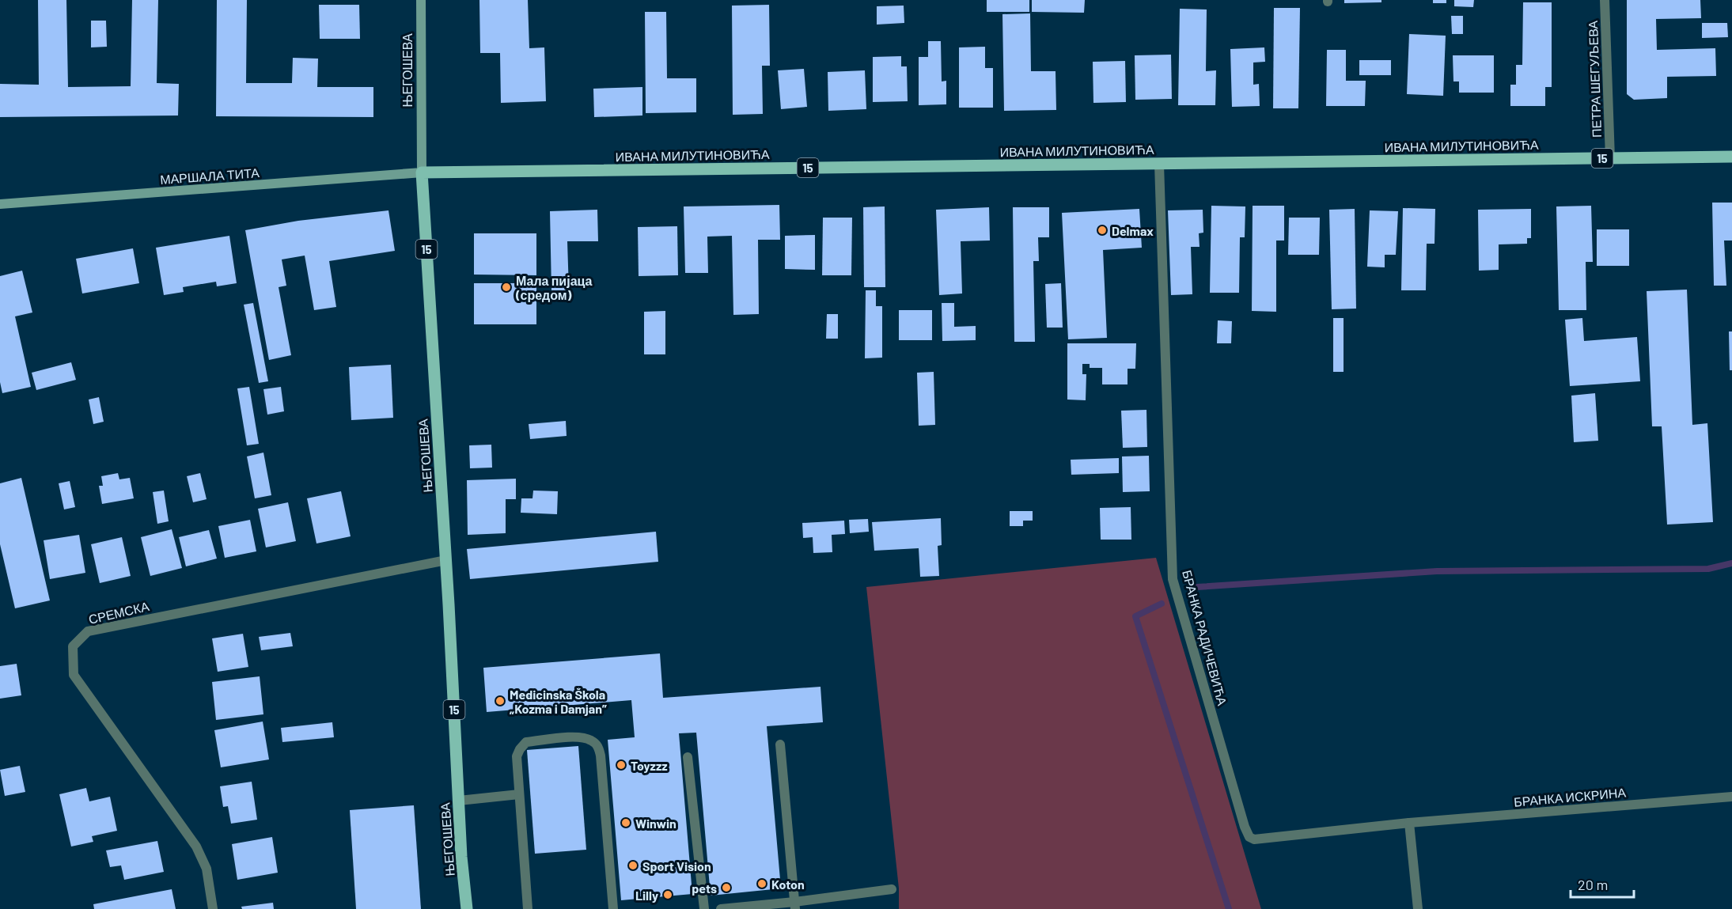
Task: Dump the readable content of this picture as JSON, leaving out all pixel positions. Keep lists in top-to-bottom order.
{
  "streets": {
    "main road": ["ЊЕГОШЕВА", "ИВАНА МИЛУТИНОВИЋА", "15"],
    "street": [
      "ПЕТРА ШЕГУЉЕВА",
      "МАРШАЛА ТИТА",
      "СРЕМСКА",
      "БРАНКА РАДИЧЕВИЋА",
      "БРАНКА ИСКРИНА"
    ]
  },
  "crossings": [
    ["ЊЕГОШЕВА", "ИВАНА МИЛУТИНОВИЋА"],
    ["ЊЕГОШЕВА", "МАРШАЛА ТИТА"],
    ["ЊЕГОШЕВА", "СРЕМСКА"],
    ["ПЕТРА ШЕГУЉЕВА", "ИВАНА МИЛУТИНОВИЋА"],
    ["ИВАНА МИЛУТИНОВИЋА", "МАРШАЛА ТИТА"],
    ["ИВАНА МИЛУТИНОВИЋА", "БРАНКА РАДИЧЕВИЋА"],
    ["БРАНКА РАДИЧЕВИЋА", "БРАНКА ИСКРИНА"]
  ],
  "places": [
    "Delmax",
    "Мала пијаца (средом)",
    "Medicinska Škola „Kozma i Damjan”",
    "Toyzzz",
    "Winwin",
    "Sport Vision",
    "Koton",
    "pets",
    "Lilly"
  ],
  "scale_bar": "20 m"
}
